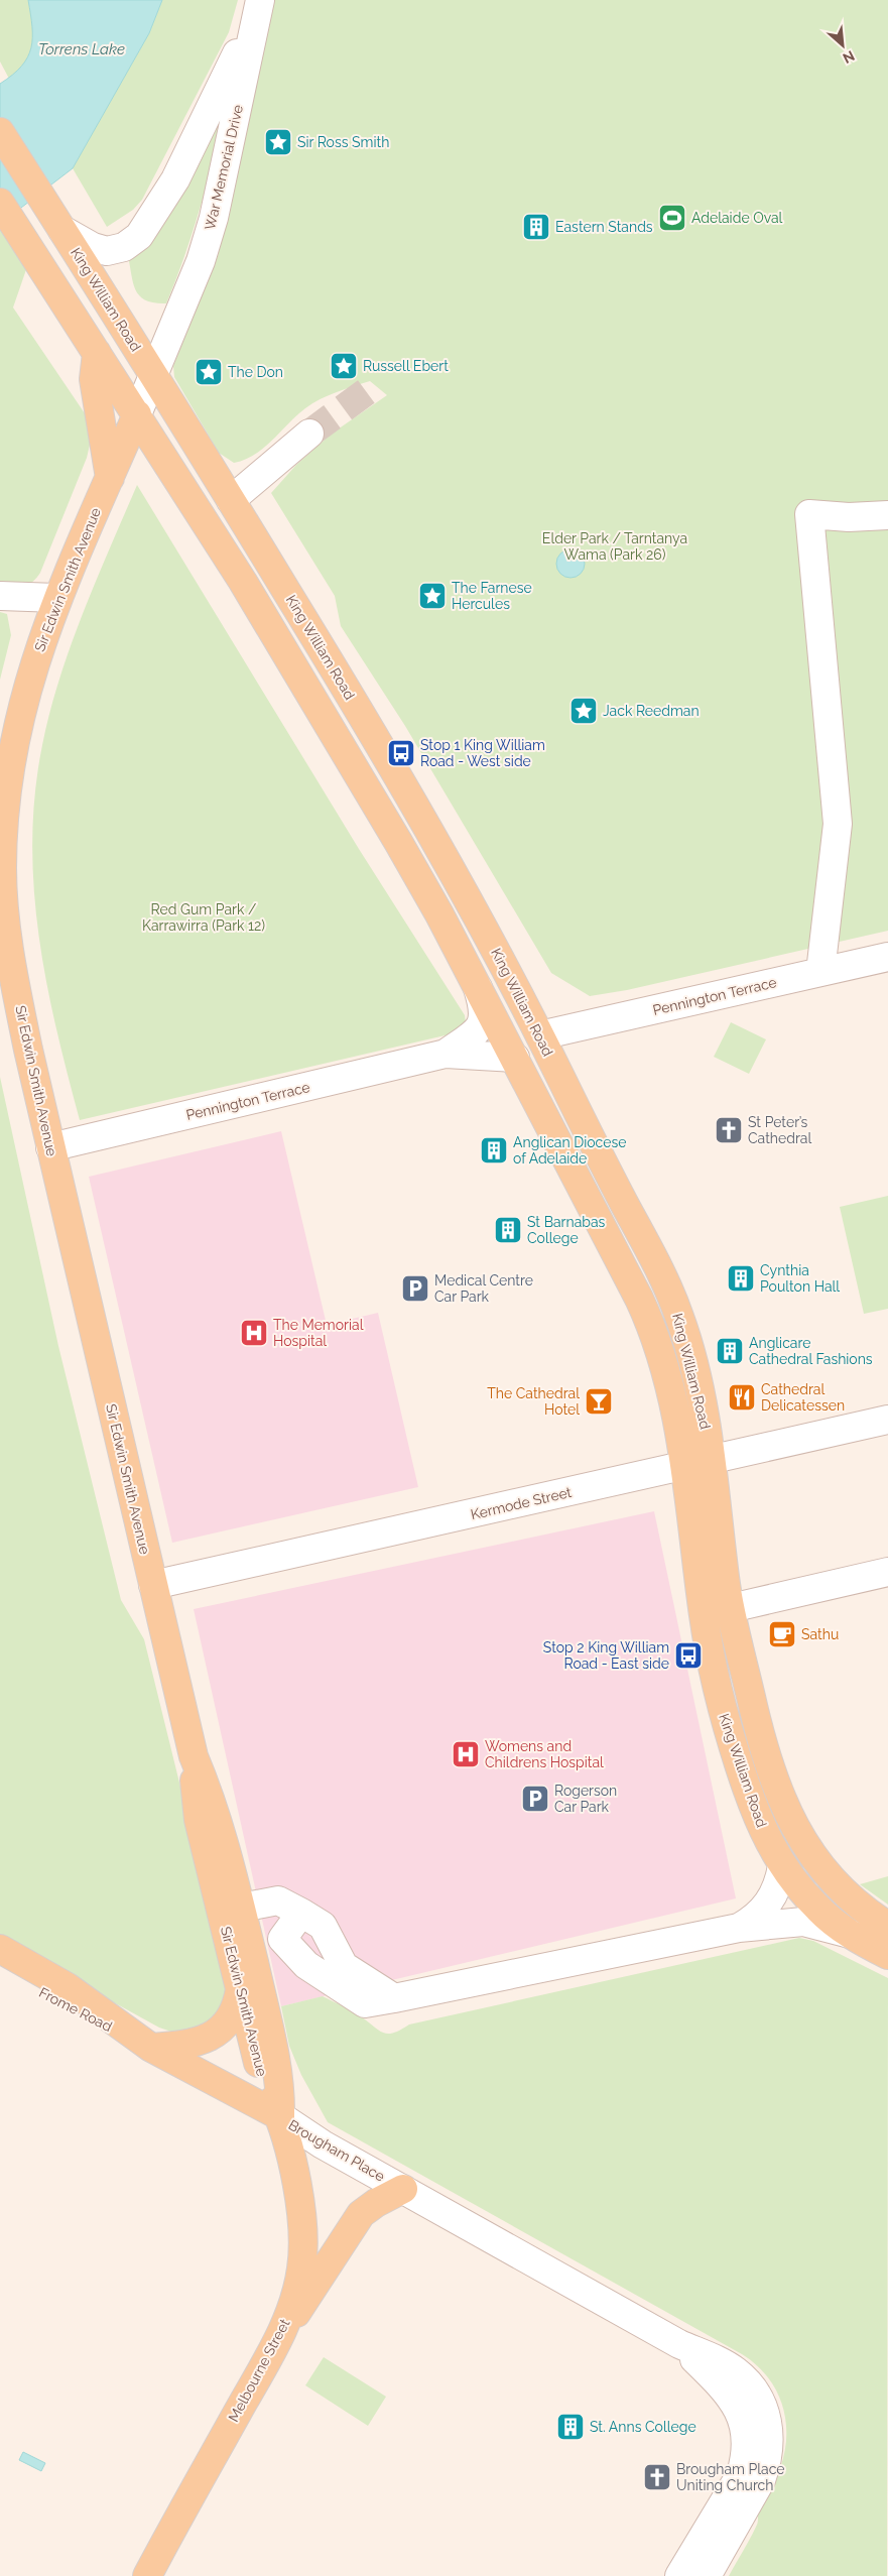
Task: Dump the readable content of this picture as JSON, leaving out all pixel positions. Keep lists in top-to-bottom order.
{
  "streets": {
    "main road": [
      "King William Road",
      "Sir Edwin Smith Avenue",
      "Frome Road",
      "Brougham Place",
      "Melbourne Street"
    ],
    "street": ["War Memorial Drive", "Pennington Terrace", "Kermode Street"]
  },
  "crossings": [
    ["War Memorial Drive", "King William Road"],
    ["War Memorial Drive", "Sir Edwin Smith Avenue"],
    ["King William Road", "Sir Edwin Smith Avenue"],
    ["King William Road", "Pennington Terrace"],
    ["King William Road", "Kermode Street"],
    ["Sir Edwin Smith Avenue", "Pennington Terrace"],
    ["Sir Edwin Smith Avenue", "Kermode Street"],
    ["Sir Edwin Smith Avenue", "Brougham Place"],
    ["Sir Edwin Smith Avenue", "Melbourne Street"],
    ["Frome Road", "Brougham Place"],
    ["Brougham Place", "Melbourne Street"]
  ],
  "water": ["Torrens Lake"],
  "parks": ["Elder Park / Tarntanya Wama (Park 26)", "Red Gum Park / Karrawirra (Park 12)"],
  "places": {
    "place": [
      "Sir Ross Smith",
      "Russell Ebert",
      "The Don",
      "The Farnese Hercules",
      "Jack Reedman"
    ],
    "sports": ["Adelaide Oval"],
    "building": [
      "Eastern Stands",
      "Anglican Diocese of Adelaide",
      "St Barnabas College",
      "Cynthia Poulton Hall",
      "Anglicare Cathedral Fashions",
      "St. Anns College"
    ],
    "bus stop": ["Stop 1 King William Road - West side", "Stop 2 King William Road - East side"],
    "church": ["St Peter’s Cathedral", "Brougham Place Uniting Church"],
    "parking": ["Medical Centre Car Park", "Rogerson Car Park"],
    "hospital": ["The Memorial Hospital", "Womens and Childrens Hospital"],
    "restaurant": ["Cathedral Delicatessen"],
    "bar": ["The Cathedral Hotel"],
    "cafe": ["Sathu"]
  },
  "north": "bottom right"
}
